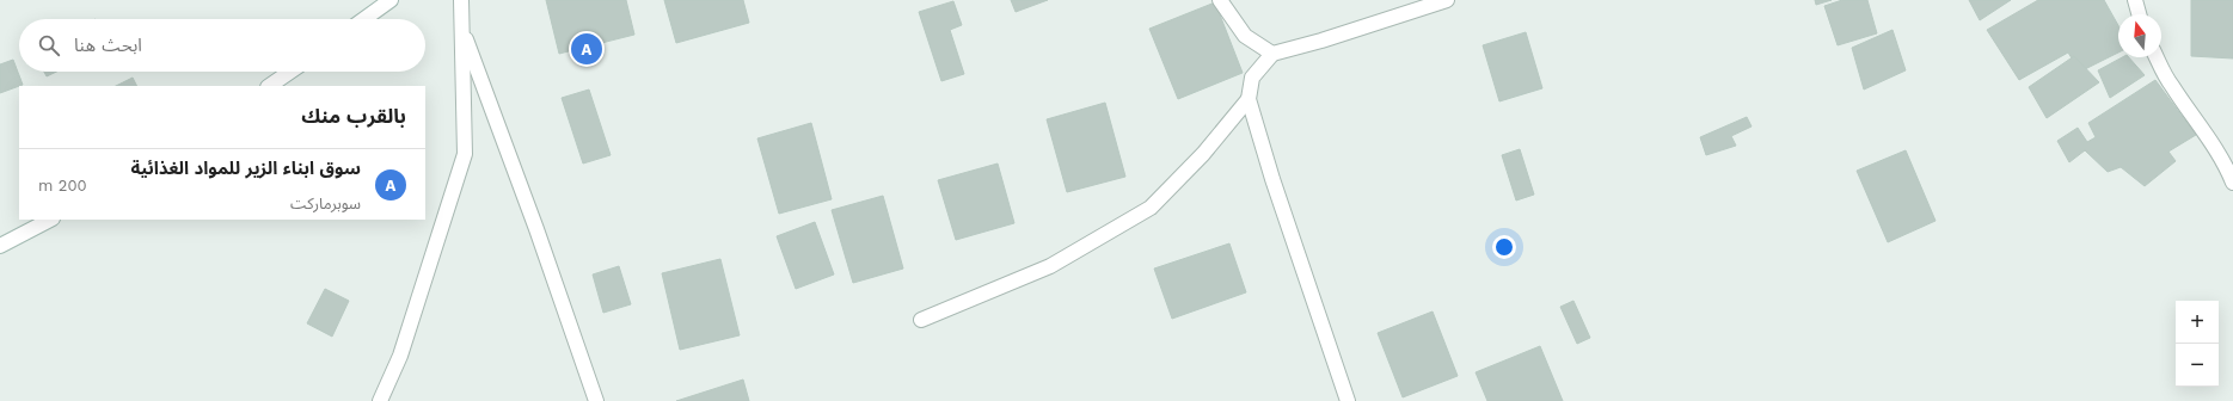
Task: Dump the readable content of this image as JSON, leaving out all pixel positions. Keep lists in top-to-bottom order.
{
  "north": "top",
  "page": {
    "search": "ابحث هنا",
    "pins": "A",
    "heading": "بالقرب منك",
    "list": [
      {
        "mark": "A",
        "name": "سوق ابناء الزير للمواد الغذائية",
        "note": "سوبرماركت",
        "value": "200 m"
      }
    ],
    "map_buttons": ["+", "−"]
  }
}
